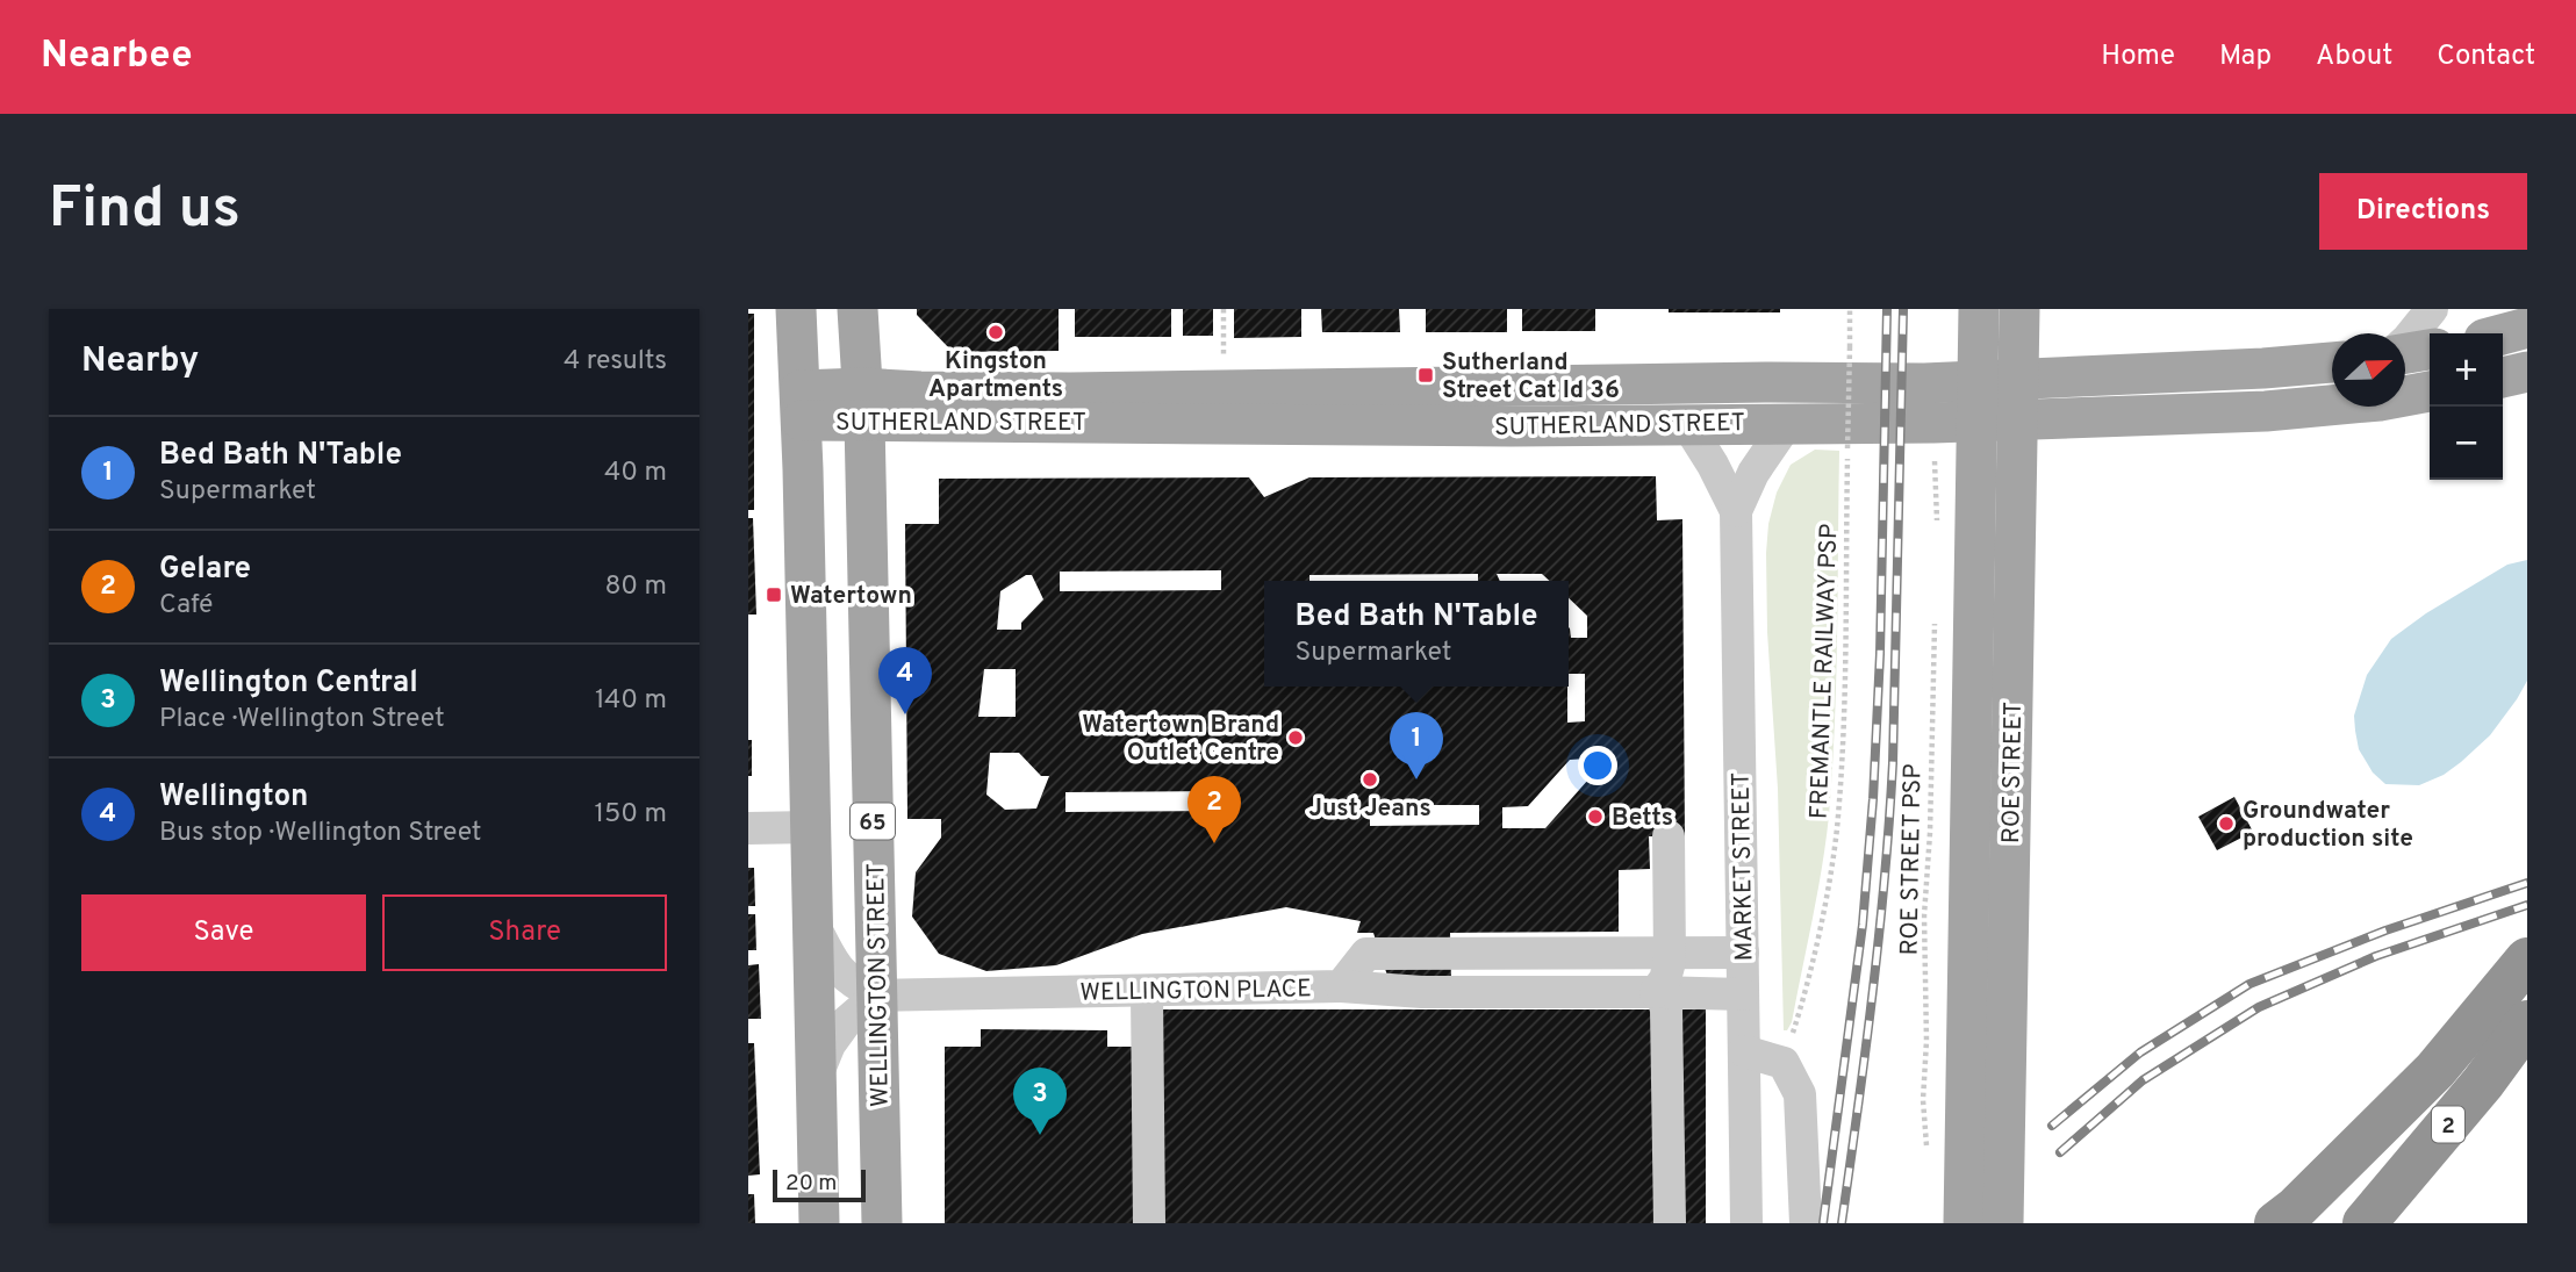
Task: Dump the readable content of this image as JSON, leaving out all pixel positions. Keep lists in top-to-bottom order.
{
  "streets": {
    "highway": ["2"],
    "main road": [
      "SUTHERLAND STREET",
      "ROE STREET",
      "65",
      "WELLINGTON STREET"
    ],
    "street": ["MARKET STREET", "WELLINGTON PLACE"],
    "path": ["FREMANTLE RAILWAY PSP", "ROE STREET PSP"]
  },
  "crossings": [
    ["SUTHERLAND STREET", "ROE STREET"],
    ["SUTHERLAND STREET", "MARKET STREET"],
    ["SUTHERLAND STREET", "WELLINGTON STREET"],
    ["MARKET STREET", "WELLINGTON PLACE"],
    ["WELLINGTON STREET", "WELLINGTON PLACE"]
  ],
  "places": {
    "other": [
      "Kingston Apartments",
      "Watertown Brand Outlet Centre",
      "Just Jeans",
      "Betts",
      "Groundwater production site"
    ],
    "transit": ["Sutherland Street Cat Id 36", "Watertown"]
  },
  "scale_bar": "20 m",
  "north": "right",
  "page": {
    "header": "Nearbee",
    "nav": [
      "Home",
      "Map",
      "About",
      "Contact"
    ],
    "buttons": [
      "Directions",
      ["Save", "Share"]
    ],
    "title": "Find us",
    "heading": ["Nearby", "4 results"],
    "map_buttons": ["+", "−"],
    "list": [
      {
        "mark": "1",
        "name": "Bed Bath N'Table",
        "note": "Supermarket",
        "value": "40 m"
      },
      {
        "mark": "2",
        "name": "Gelare",
        "note": "Café",
        "value": "80 m"
      },
      {
        "mark": "3",
        "name": "Wellington Central",
        "note": "Place · Wellington Street",
        "value": "140 m"
      },
      {
        "mark": "4",
        "name": "Wellington",
        "note": "Bus stop · Wellington Street",
        "value": "150 m"
      }
    ],
    "popup": ["Bed Bath N'Table", "Supermarket"],
    "pins": [
      "4",
      "1",
      "2",
      "3"
    ],
    "scale": "20 m"
  }
}
